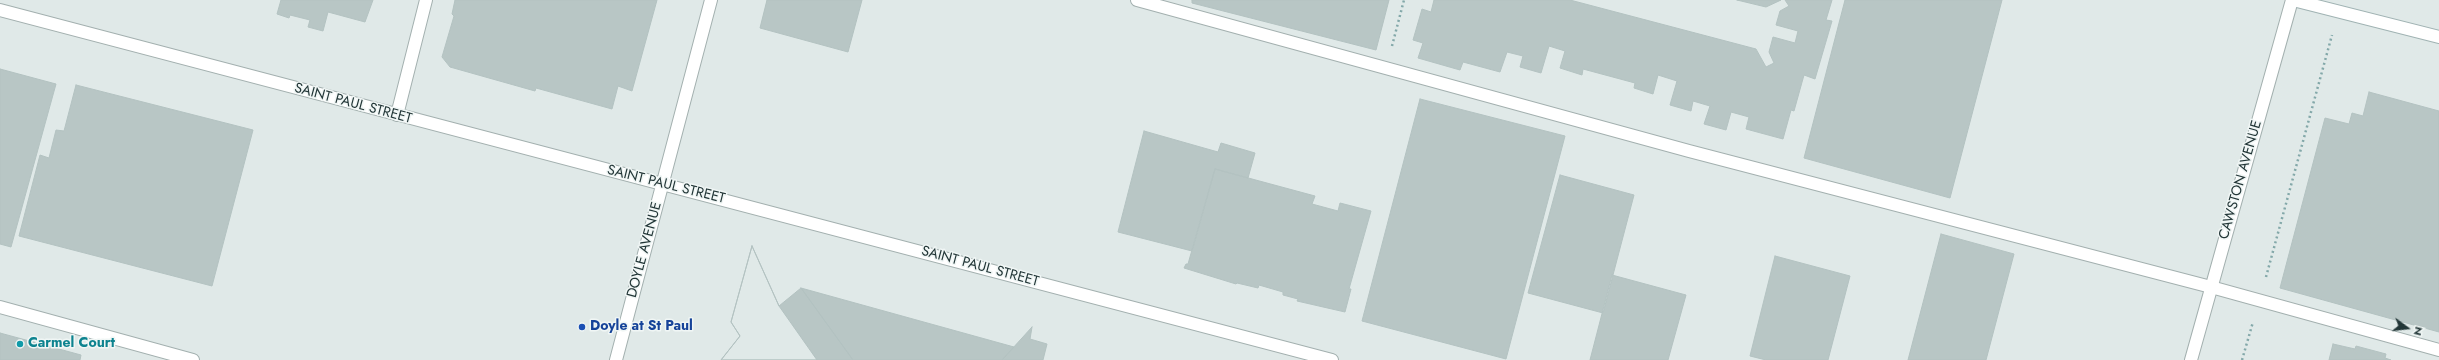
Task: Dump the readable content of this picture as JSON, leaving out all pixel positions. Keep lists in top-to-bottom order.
{
  "streets": {
    "street": ["SAINT PAUL STREET", "CAWSTON AVENUE", "DOYLE AVENUE"]
  },
  "crossings": [
    ["SAINT PAUL STREET", "DOYLE AVENUE"]
  ],
  "places": ["Doyle at St Paul", "Carmel Court"],
  "north": "right"
}
